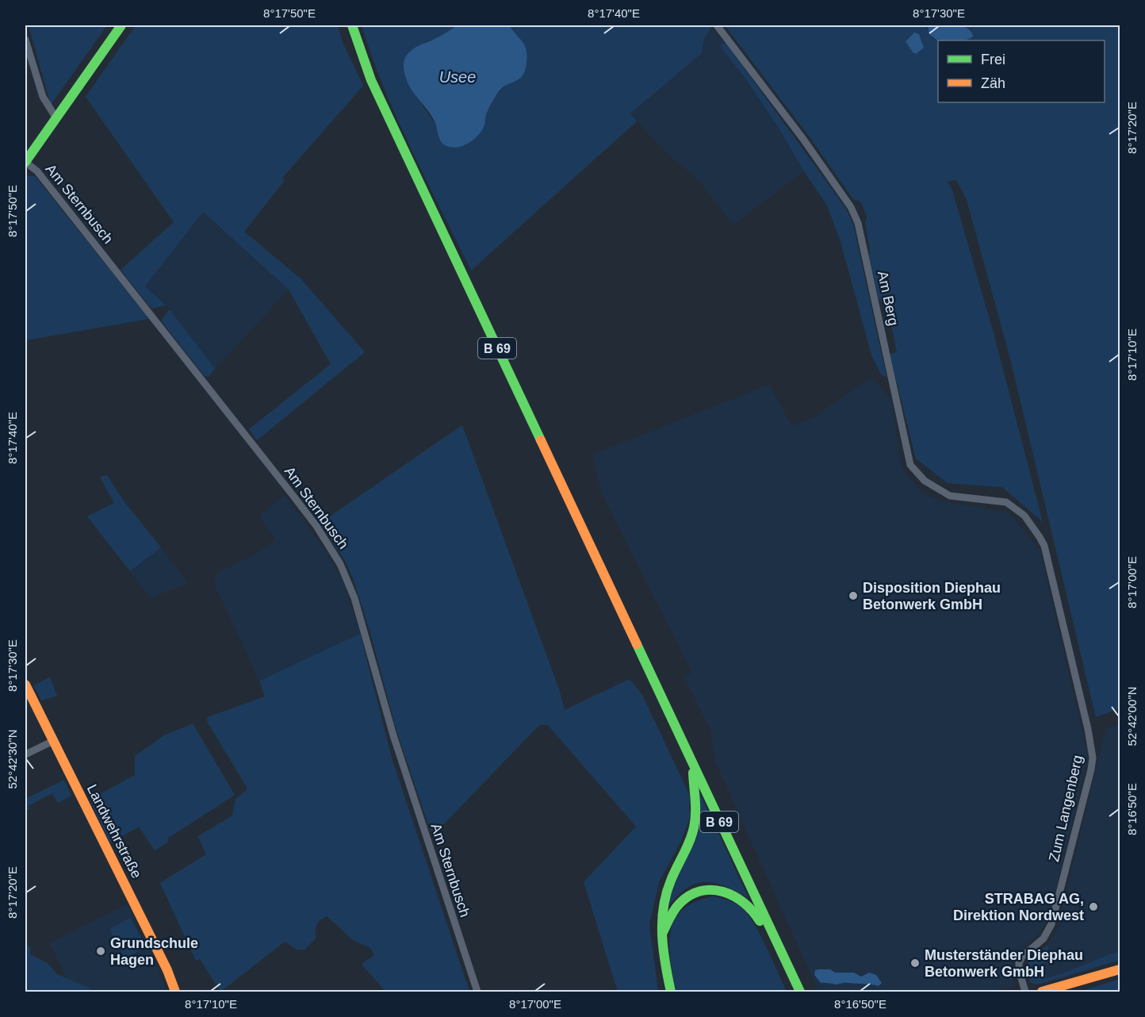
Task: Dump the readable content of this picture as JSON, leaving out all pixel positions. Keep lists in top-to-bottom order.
{
  "streets": {
    "main road": ["B 69", "Landwehrstraße"],
    "street": ["Am Sternbusch", "Am Berg", "Zum Langenberg"]
  },
  "crossings": [
    ["Am Berg", "Zum Langenberg"]
  ],
  "water": ["Usee"],
  "places": [
    "Disposition Diephau Betonwerk GmbH",
    "STRABAG AG, Direktion Nordwest",
    "Grundschule Hagen",
    "Musterständer Diephau Betonwerk GmbH"
  ],
  "legend": ["Frei", "Zäh"],
  "coordinates": [
    "8°17'50\"E",
    "8°17'40\"E",
    "8°17'30\"E",
    "8°17'20\"E",
    "8°17'10\"E",
    "8°17'00\"E",
    "52°42'00\"N",
    "52°42'30\"N",
    "8°16'50\"E"
  ]
}
